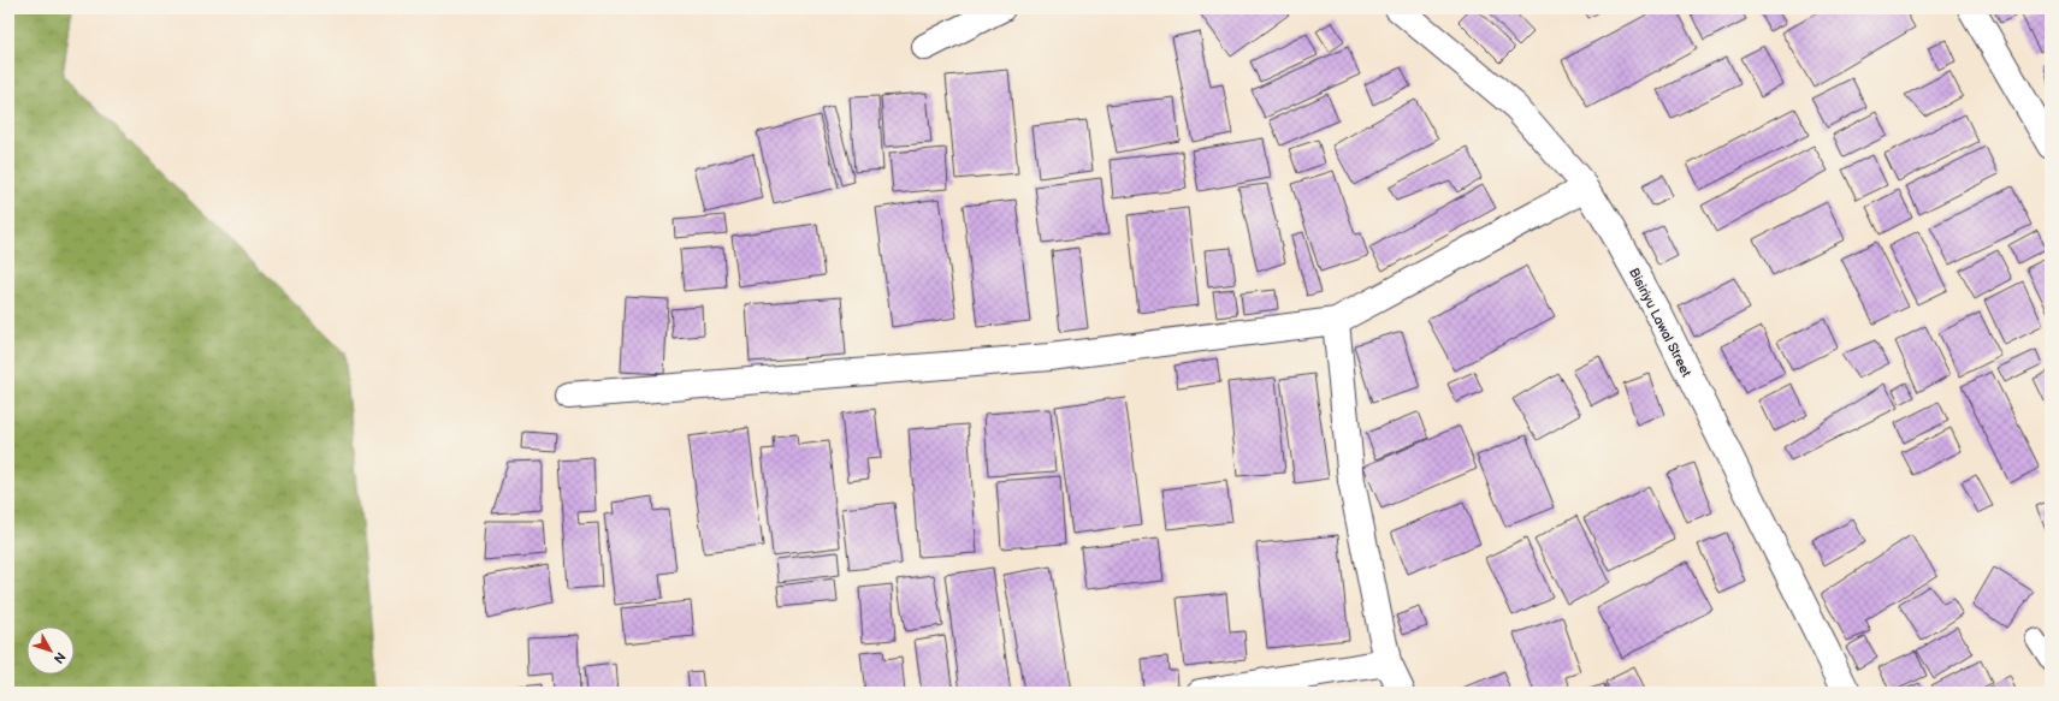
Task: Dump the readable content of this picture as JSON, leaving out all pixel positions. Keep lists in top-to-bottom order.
{
  "streets": {
    "street": ["Bisiriyu Lawal Street"]
  },
  "north": "bottom right"
}
